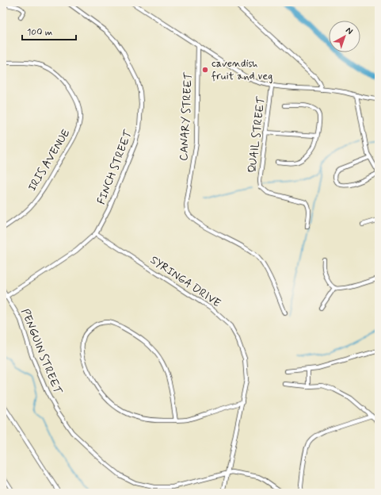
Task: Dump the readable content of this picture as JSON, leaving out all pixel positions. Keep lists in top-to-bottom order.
{
  "streets": {
    "street": [
      "CANARY STREET",
      "QUAIL STREET",
      "IRIS AVENUE",
      "FINCH STREET",
      "SYRINGA DRIVE",
      "PENGUIN STREET"
    ]
  },
  "crossings": [
    ["FINCH STREET", "SYRINGA DRIVE"],
    ["FINCH STREET", "PENGUIN STREET"],
    ["SYRINGA DRIVE", "PENGUIN STREET"]
  ],
  "places": ["cavendish fruit and veg"],
  "scale_bar": "100 m",
  "north": "top right"
}
